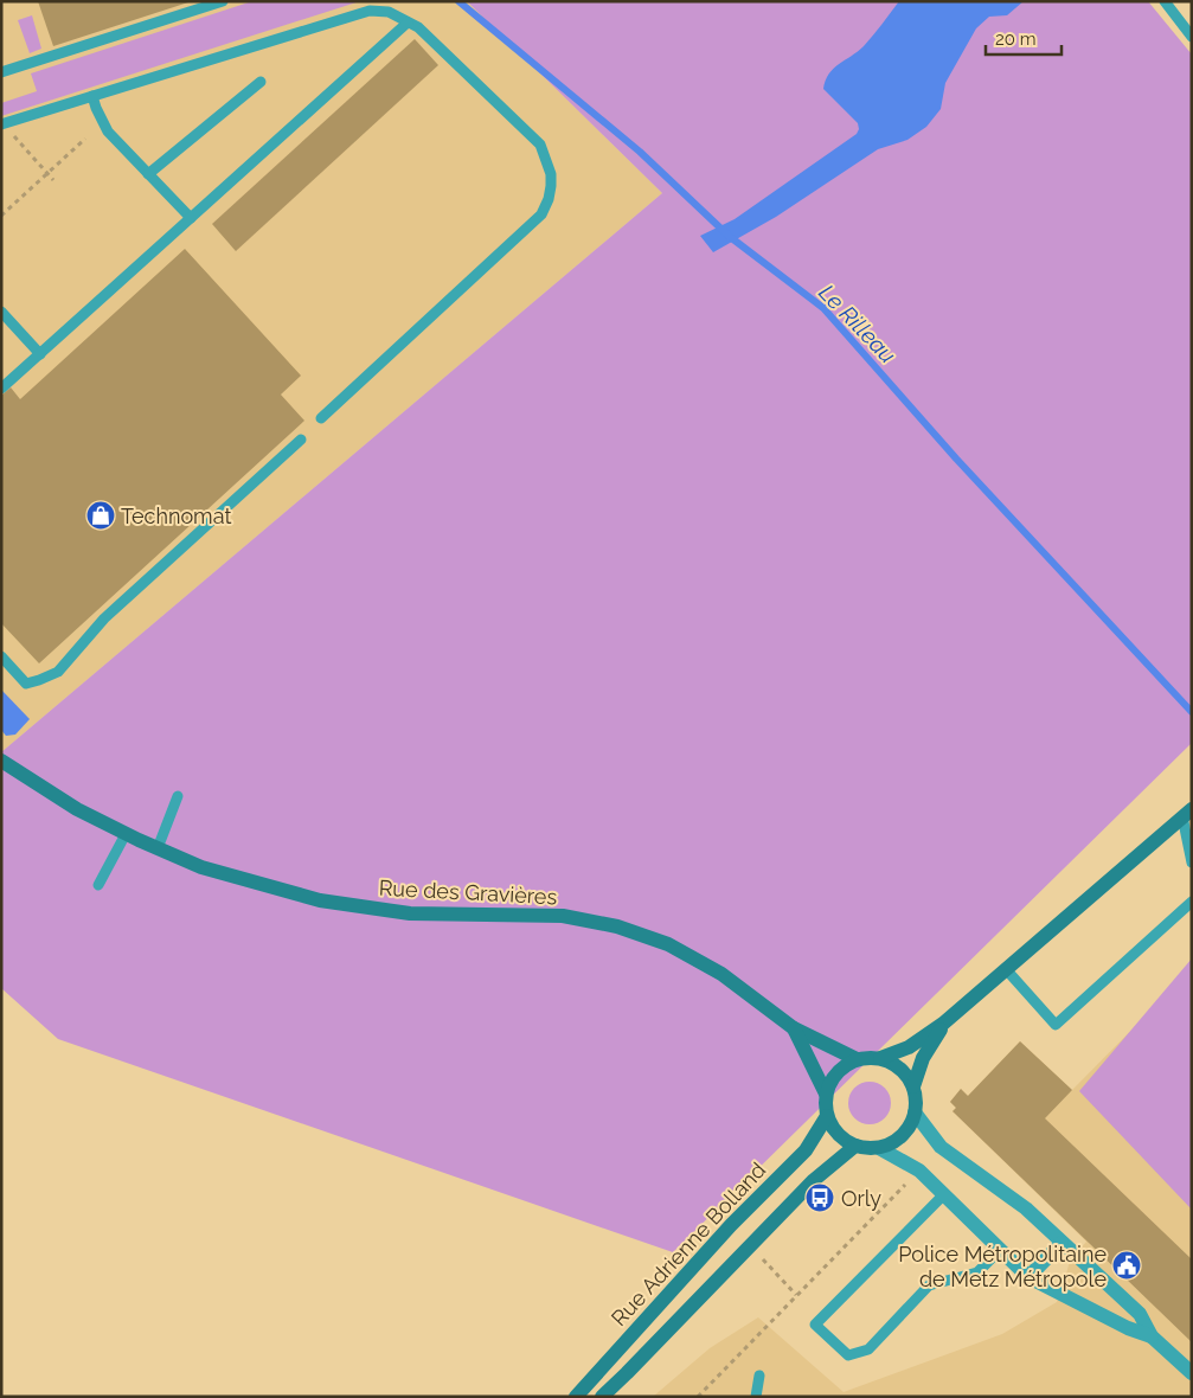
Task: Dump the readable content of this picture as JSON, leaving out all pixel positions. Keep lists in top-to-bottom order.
{
  "streets": {
    "main road": ["Rue des Gravières", "Rue Adrienne Bolland"]
  },
  "crossings": [
    ["Rue des Gravières", "Rue Adrienne Bolland"]
  ],
  "water": ["Le Rilleau"],
  "places": {
    "shop": ["Technomat"],
    "bus stop": ["Orly"],
    "public building": ["Police Métropolitaine de Metz Métropole"]
  },
  "scale_bar": "20 m"
}
